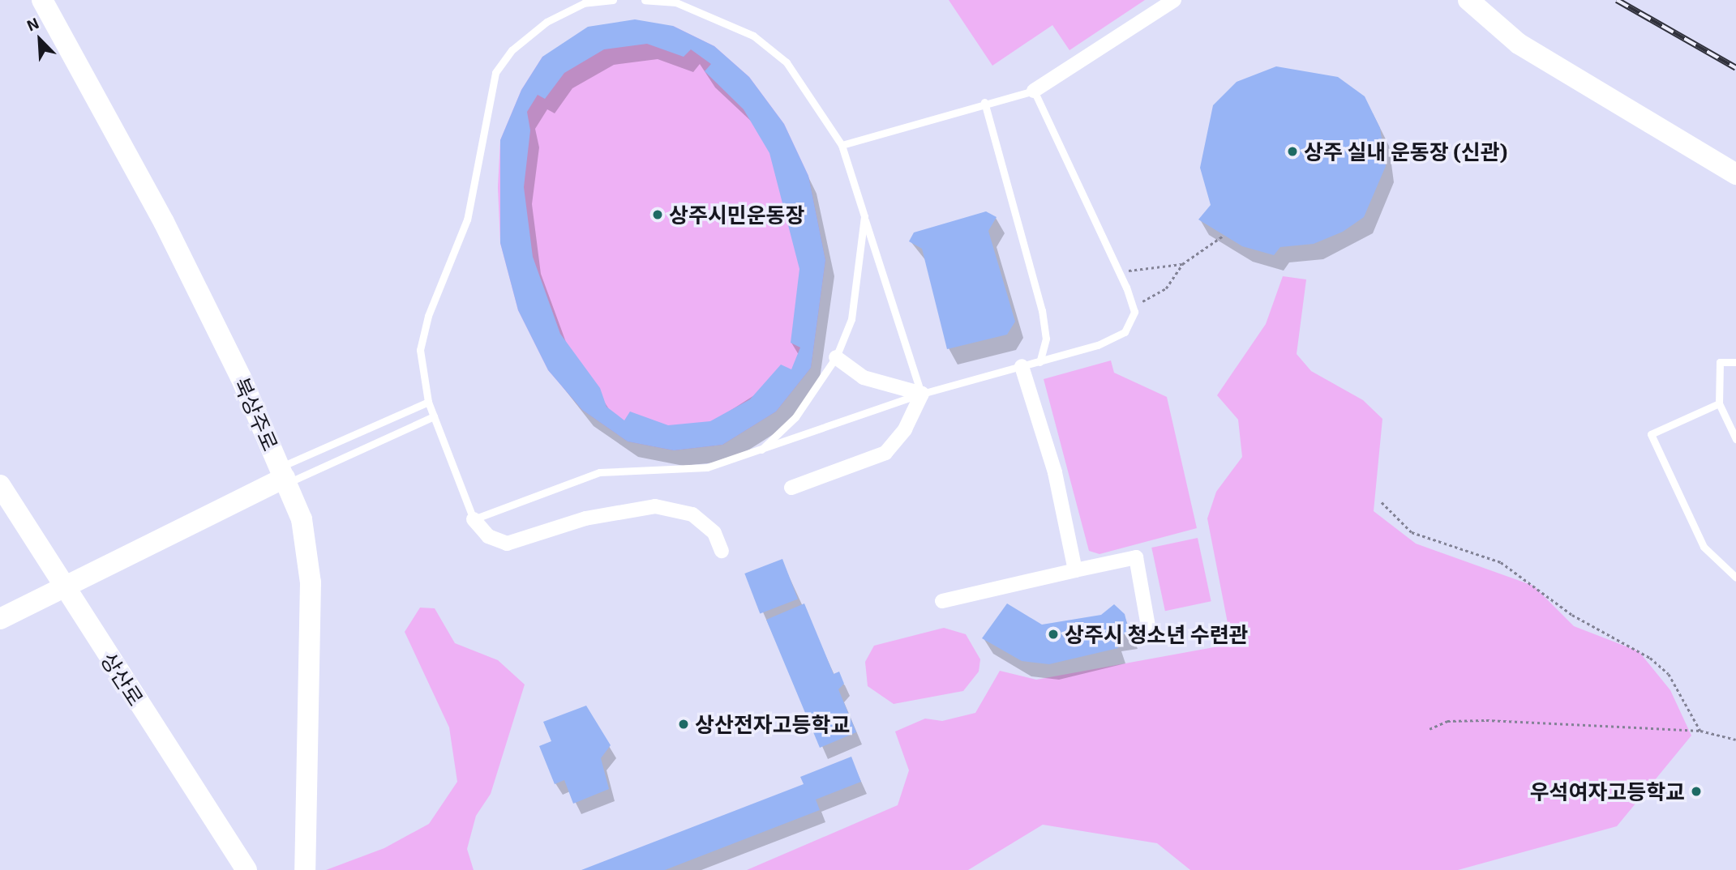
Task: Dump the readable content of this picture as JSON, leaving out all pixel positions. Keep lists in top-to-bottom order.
{
  "streets": {
    "street": ["북상주로", "상산로"]
  },
  "places": [
    "상주 실내 운동장 (신관)",
    "상주시민운동장",
    "상주시 청소년 수련관",
    "상산전자고등학교",
    "우석여자고등학교"
  ],
  "north": "top left"
}
